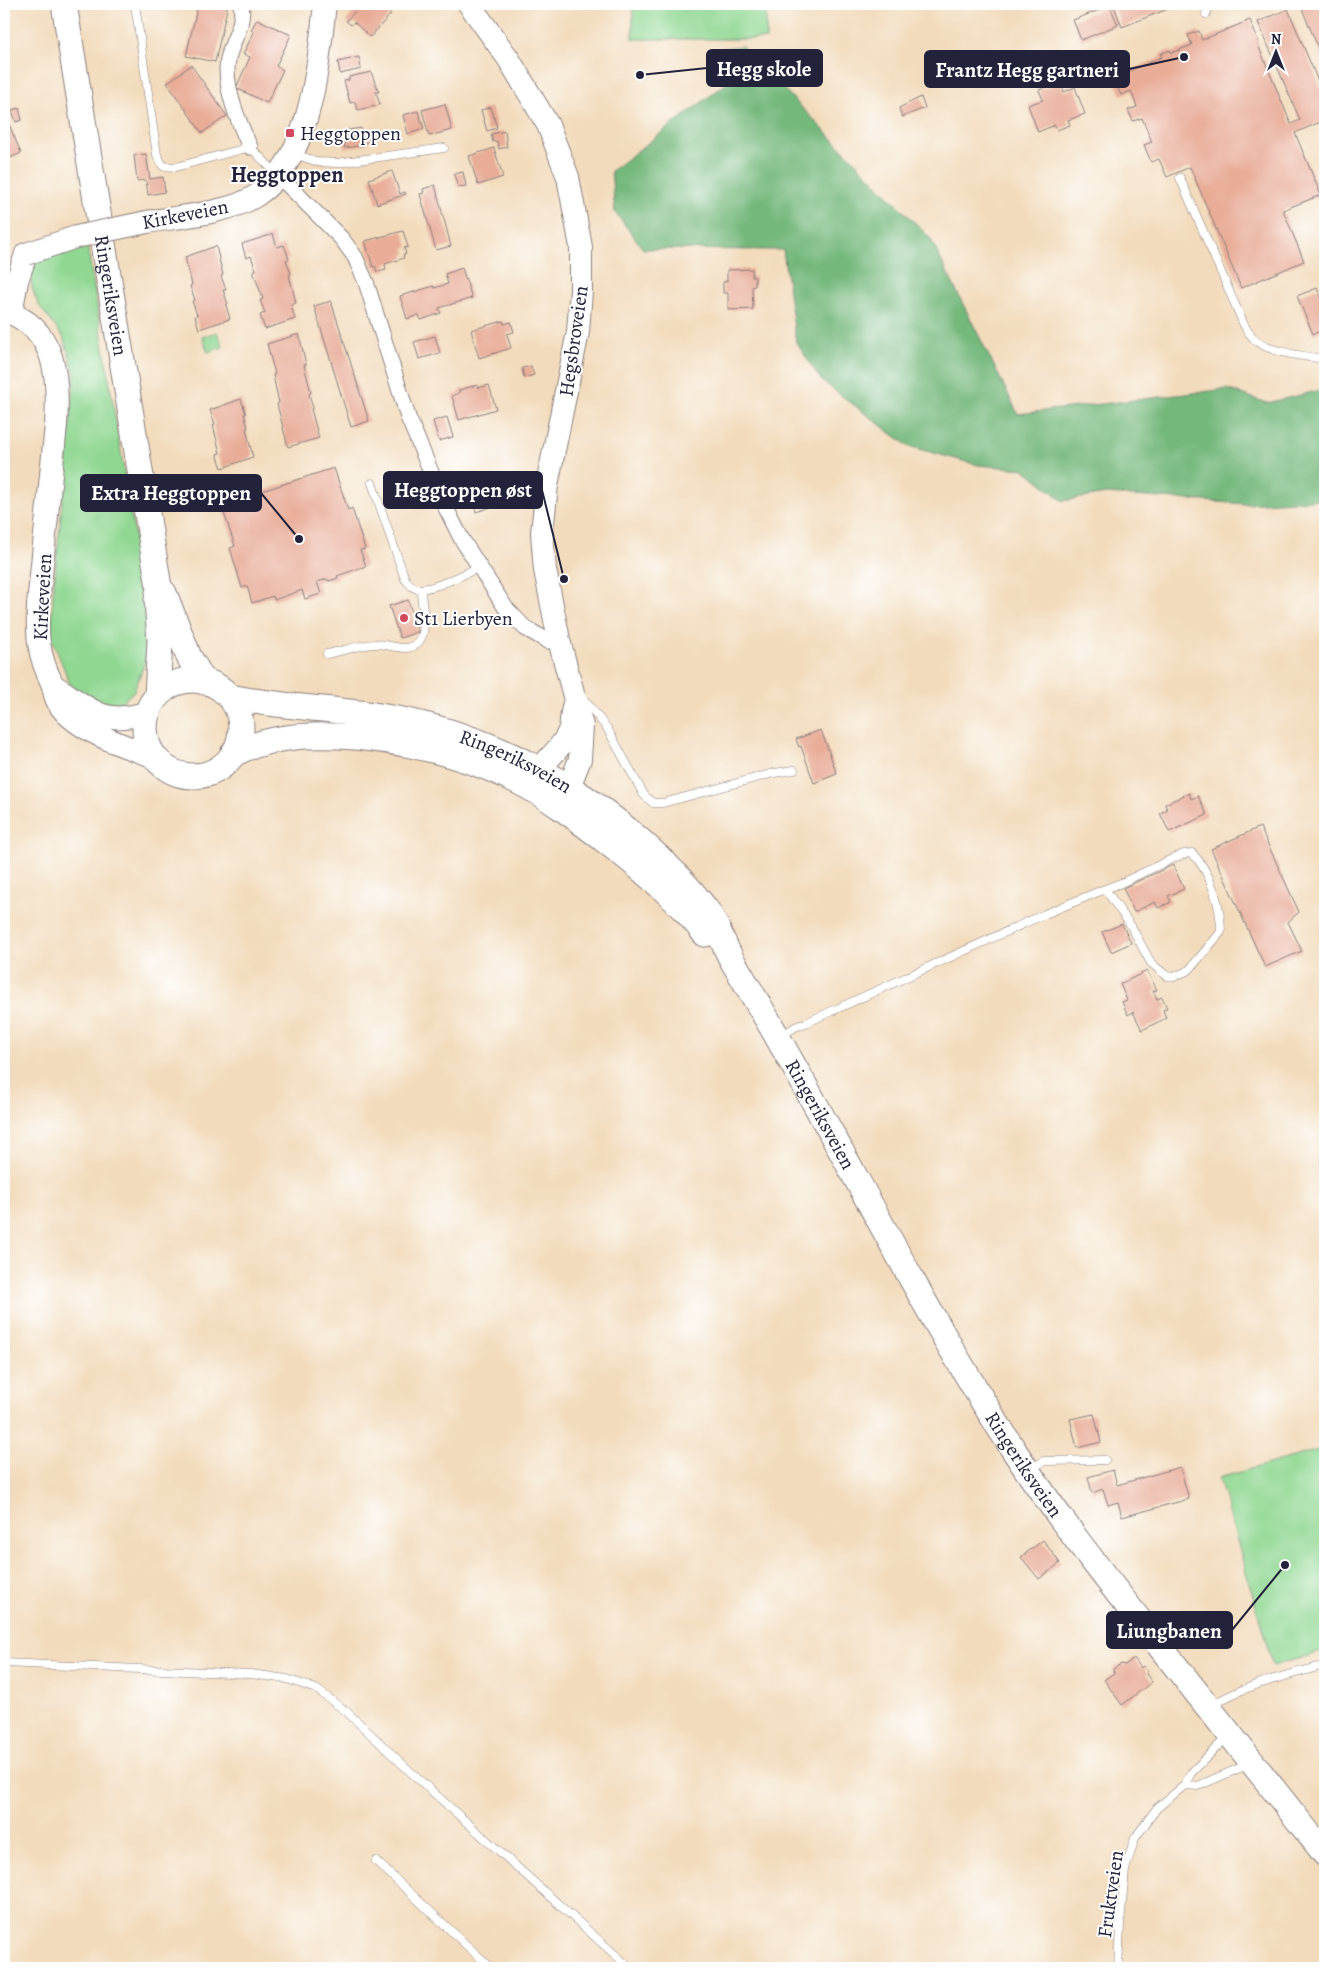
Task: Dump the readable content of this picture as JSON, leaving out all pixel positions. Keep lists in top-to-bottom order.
{
  "streets": {
    "main road": ["Ringeriksveien"],
    "street": ["Kirkeveien", "Hegsbroveien"],
    "lane": ["Fruktveien"]
  },
  "crossings": [
    ["Kirkeveien", "Ringeriksveien"],
    ["Ringeriksveien", "Hegsbroveien"],
    ["Ringeriksveien", "Fruktveien"]
  ],
  "districts": ["Heggtoppen"],
  "places": {
    "other": [
      "Frantz Hegg gartneri",
      "Hegg skole",
      "Extra Heggtoppen",
      "Heggtoppen øst",
      "St1 Lierbyen",
      "Liungbanen"
    ],
    "transit": ["Heggtoppen"]
  },
  "north": "top"
}
